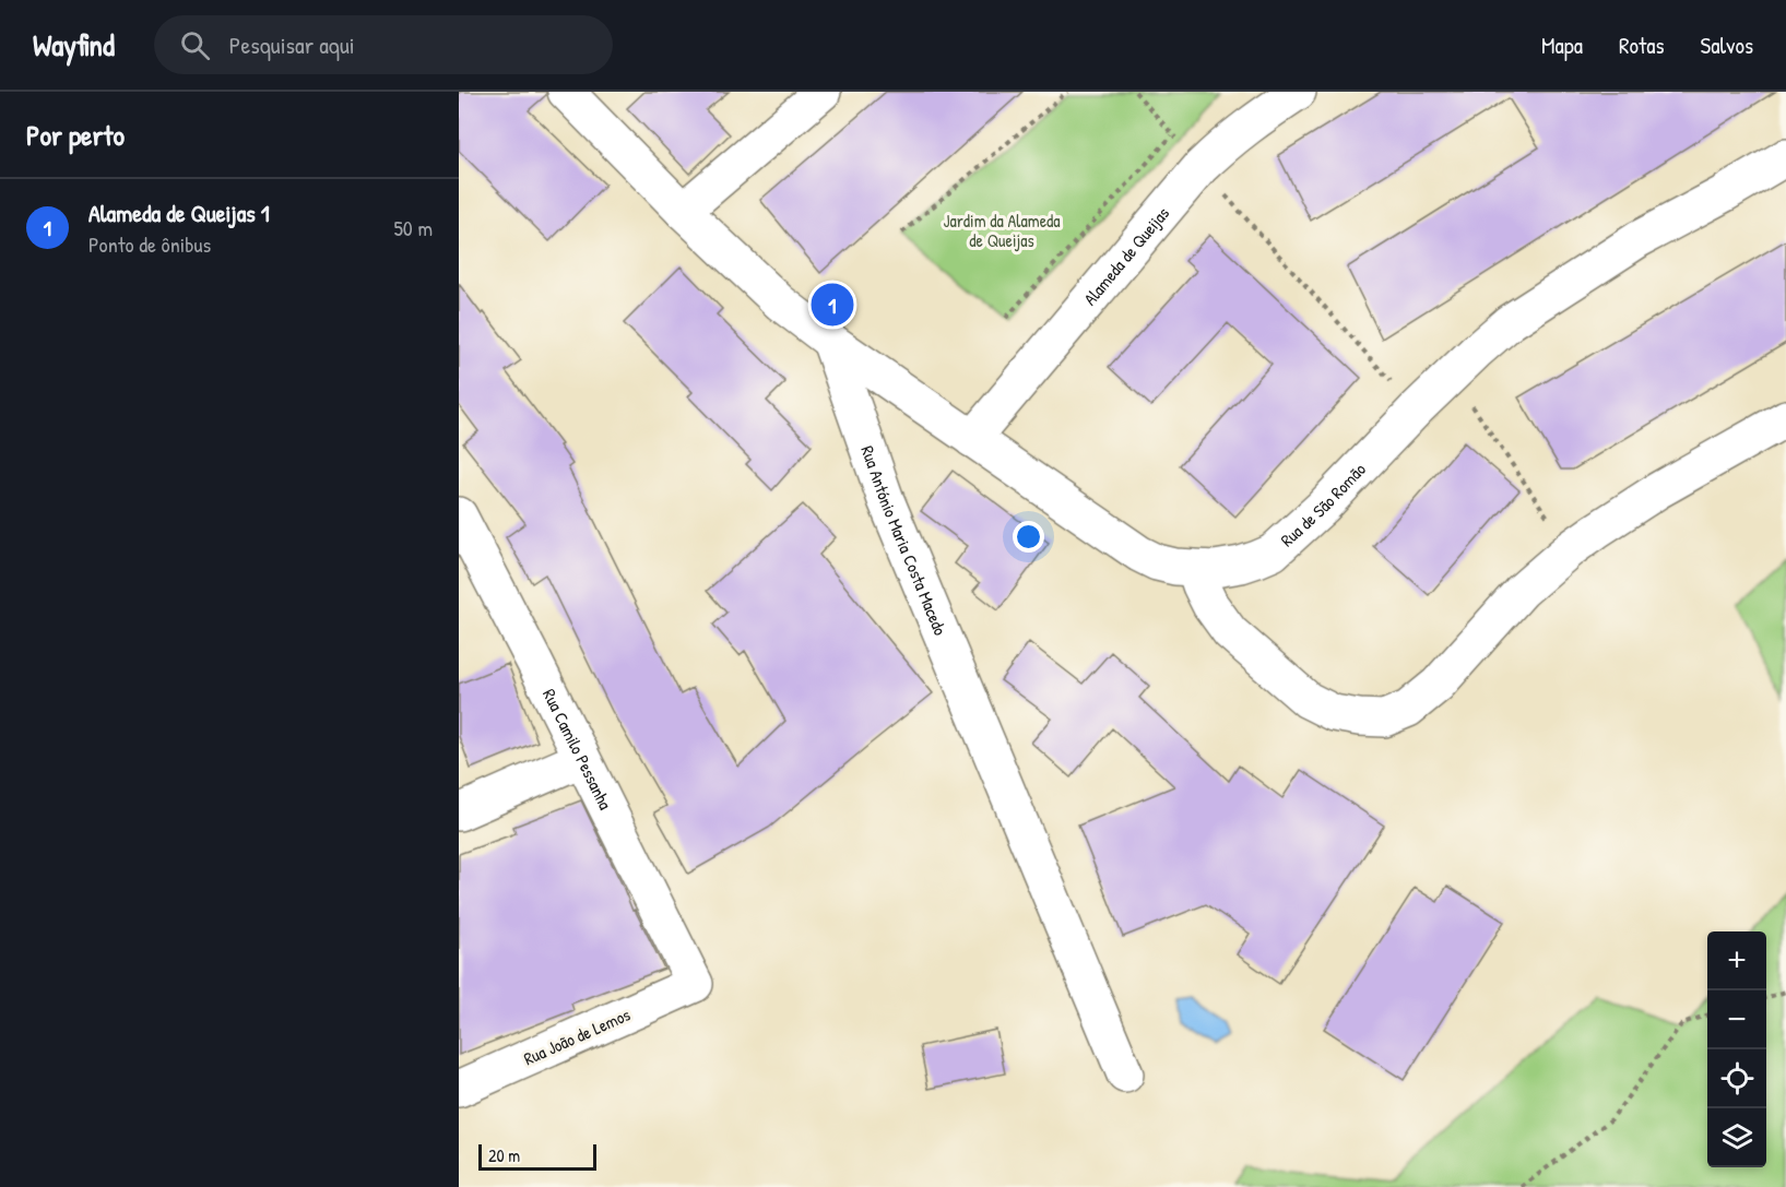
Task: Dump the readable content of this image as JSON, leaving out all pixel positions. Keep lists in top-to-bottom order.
{
  "streets": {
    "street": [
      "Alameda de Queijas",
      "Rua de São Romão",
      "Rua António Maria Costa Macedo",
      "Rua Camilo Pessanha",
      "Rua João de Lemos"
    ]
  },
  "crossings": [
    ["Alameda de Queijas", "Rua de São Romão"],
    ["Rua de São Romão", "Rua António Maria Costa Macedo"],
    ["Rua Camilo Pessanha", "Rua João de Lemos"]
  ],
  "parks": ["Jardim da Alameda de Queijas"],
  "scale_bar": "20 m",
  "page": {
    "header": "Wayfind",
    "search": "Pesquisar aqui",
    "nav": ["Mapa", "Rotas", "Salvos"],
    "heading": "Por perto",
    "list": [
      {
        "mark": "1",
        "name": "Alameda de Queijas 1",
        "note": "Ponto de ônibus",
        "value": "50 m"
      }
    ],
    "pins": "1",
    "map_buttons": ["+", "−"],
    "scale": "20 m"
  }
}
